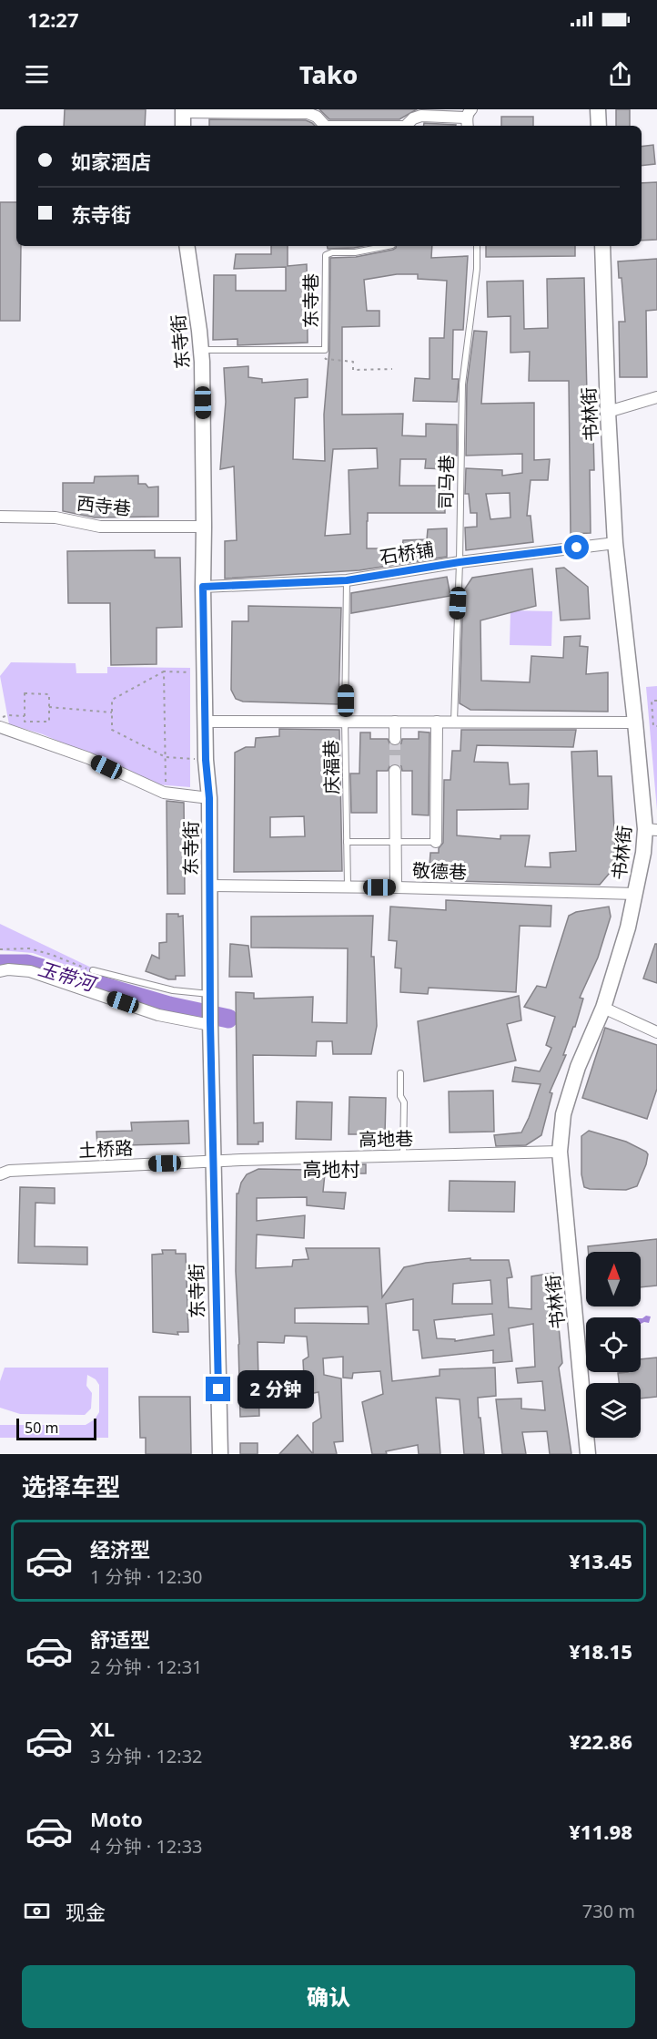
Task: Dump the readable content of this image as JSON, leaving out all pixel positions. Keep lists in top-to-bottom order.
{
  "streets": {
    "street": [
      "东寺街",
      "书林街",
      "西寺巷",
      "石桥铺",
      "敬德巷",
      "高地巷",
      "土桥路"
    ],
    "lane": ["东寺巷", "司马巷", "庆福巷"]
  },
  "crossings": [
    ["东寺街", "西寺巷"],
    ["东寺街", "石桥铺"],
    ["东寺街", "敬德巷"],
    ["东寺街", "高地巷"],
    ["东寺街", "土桥路"],
    ["书林街", "石桥铺"],
    ["书林街", "敬德巷"],
    ["书林街", "高地巷"],
    ["司马巷", "石桥铺"],
    ["石桥铺", "庆福巷"],
    ["庆福巷", "敬德巷"],
    ["高地巷", "土桥路"]
  ],
  "districts": ["高地村"],
  "water": ["玉带河"],
  "scale_bar": "50 m",
  "north": "top",
  "page": {
    "status": "12:27",
    "header": "Tako",
    "banner": ["如家酒店", "东寺街"],
    "bubble": "2 分钟",
    "scale": "50 m",
    "heading": "选择车型",
    "list": [
      {
        "name": "经济型",
        "note": "1 分钟 · 12:30",
        "value": "¥13.45"
      },
      {
        "name": "舒适型",
        "note": "2 分钟 · 12:31",
        "value": "¥18.15"
      },
      {
        "name": "XL",
        "note": "3 分钟 · 12:32",
        "value": "¥22.86"
      },
      {
        "name": "Moto",
        "note": "4 分钟 · 12:33",
        "value": "¥11.98"
      }
    ],
    "pay": ["现金", "730 m"],
    "buttons": "确认"
  }
}
